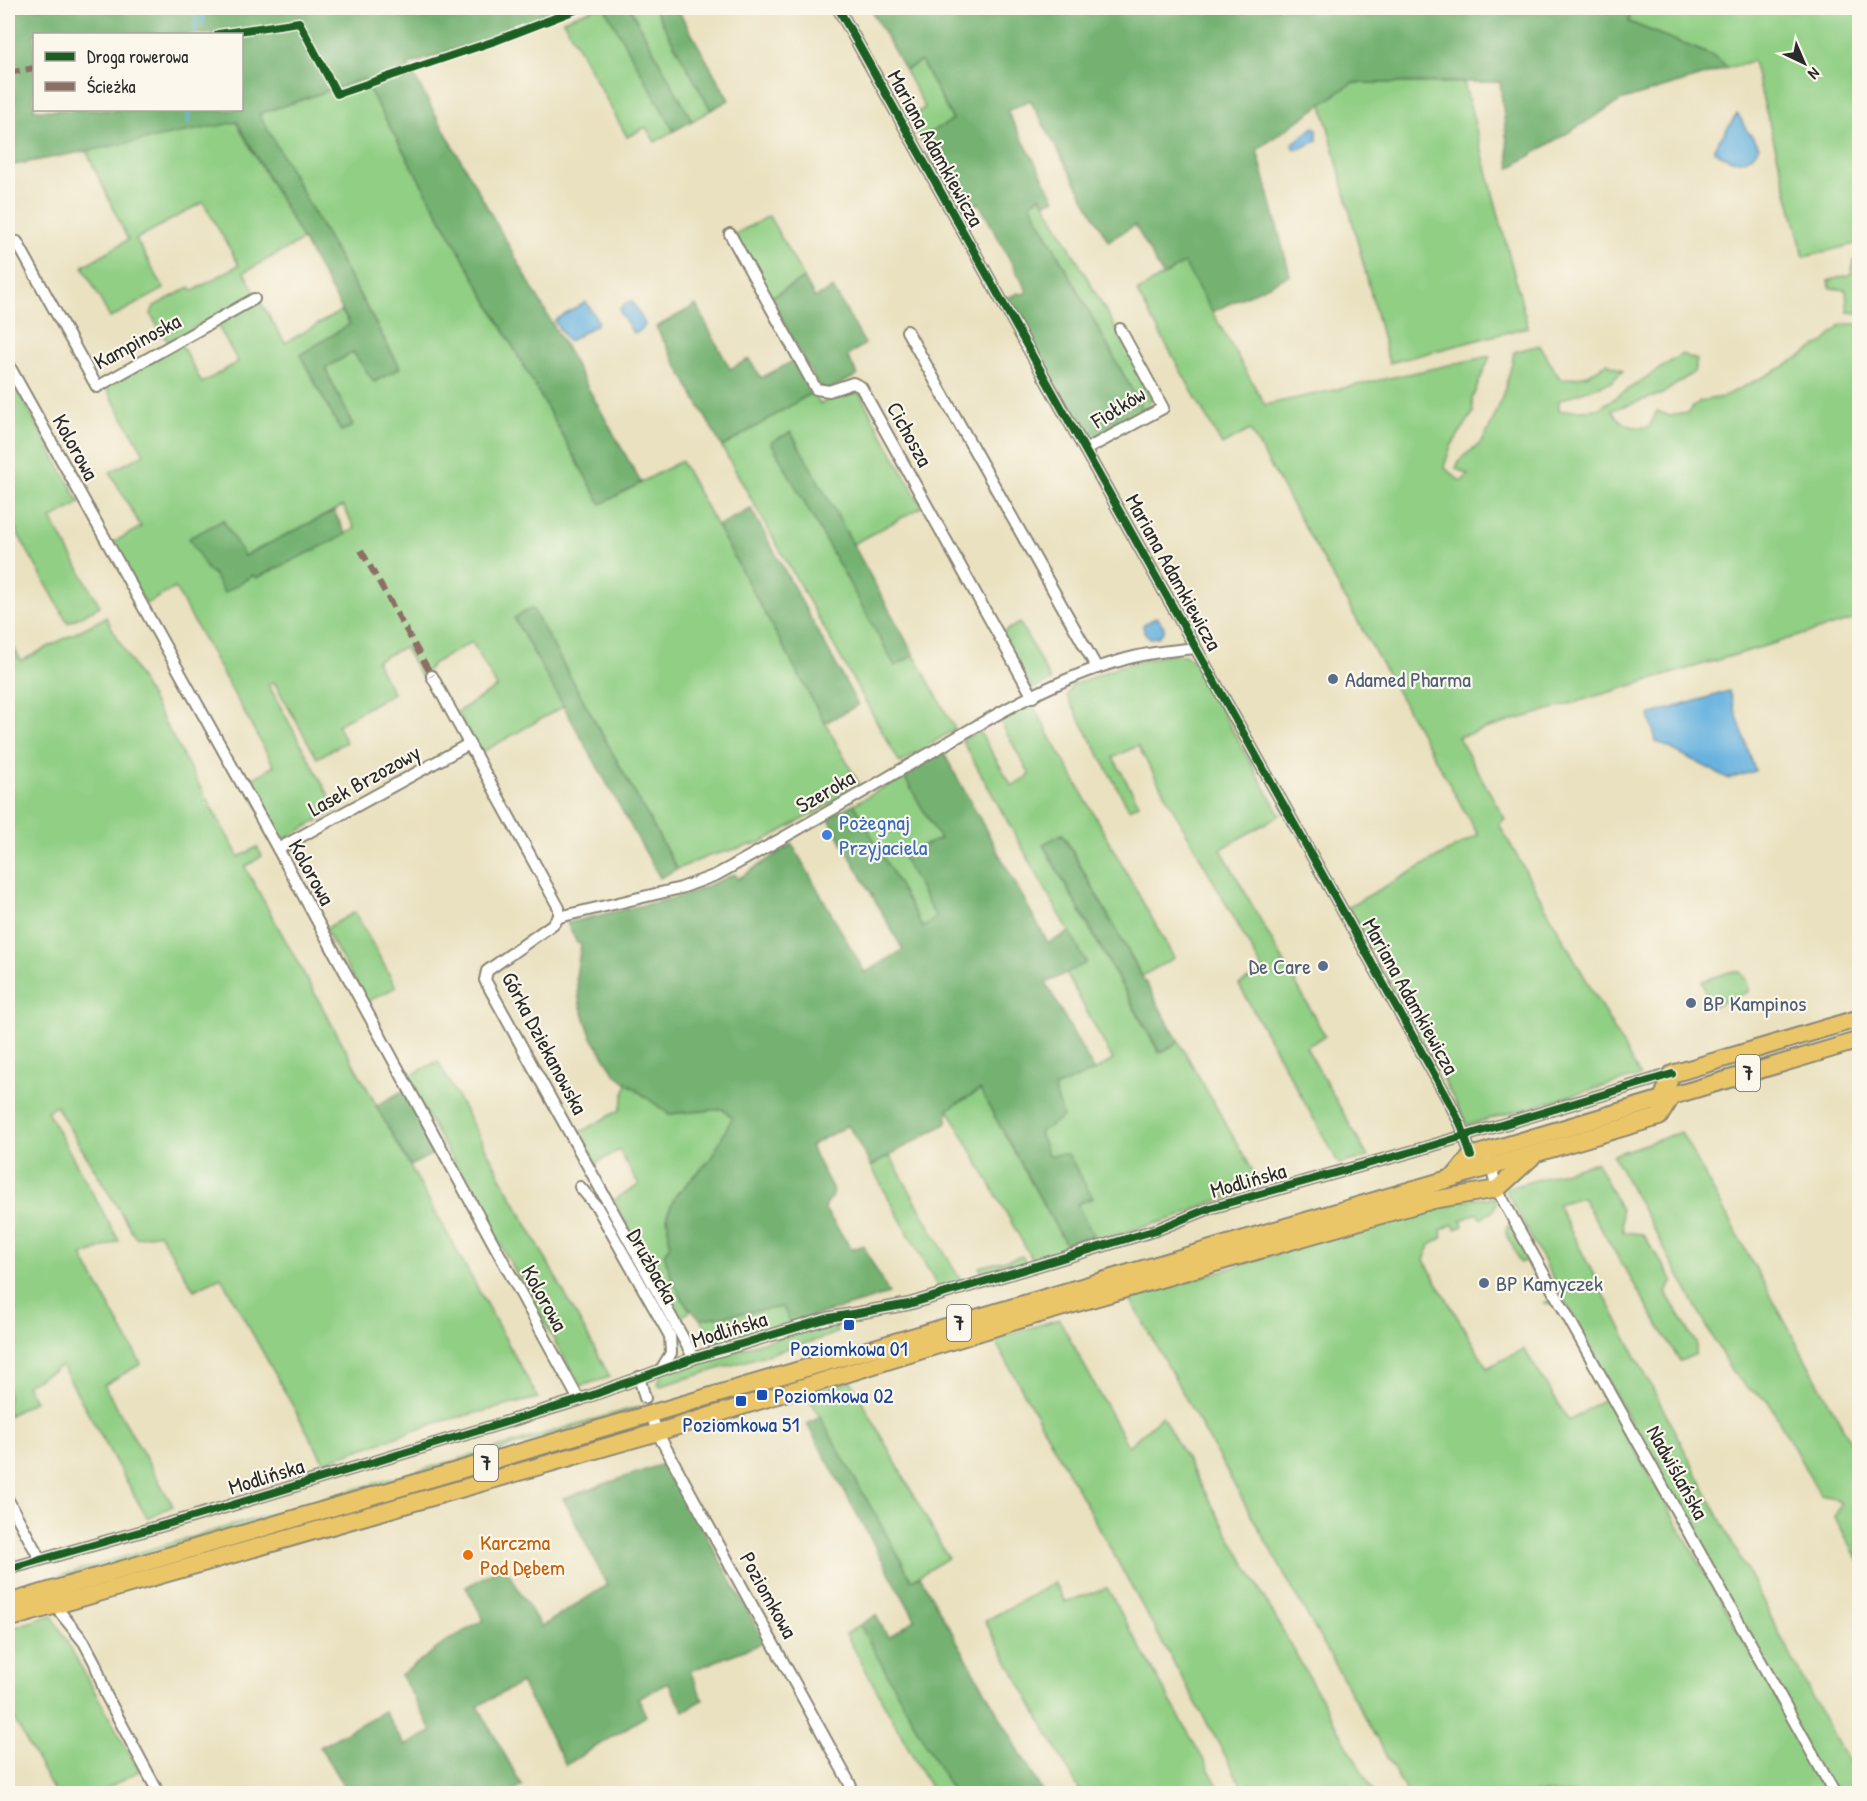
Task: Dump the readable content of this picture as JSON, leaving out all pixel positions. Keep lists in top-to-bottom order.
{
  "streets": {
    "highway": ["7"],
    "street": [
      "Mariana Adamkiewicza",
      "Kampinoska",
      "Fiołków",
      "Cichosza",
      "Kolorowa",
      "Lasek Brzozowy",
      "Szeroka",
      "Górka Dziekanowska",
      "Modlińska",
      "Drużbacka",
      "Nadwiślańska",
      "Poziomkowa"
    ]
  },
  "crossings": [
    ["Mariana Adamkiewicza", "Fiołków"],
    ["Mariana Adamkiewicza", "Szeroka"],
    ["Mariana Adamkiewicza", "7"],
    ["Mariana Adamkiewicza", "Modlińska"],
    ["Cichosza", "Szeroka"],
    ["Kolorowa", "Lasek Brzozowy"],
    ["Kolorowa", "Modlińska"],
    ["Szeroka", "Górka Dziekanowska"],
    ["Górka Dziekanowska", "Modlińska"],
    ["7", "Nadwiślańska"],
    ["7", "Poziomkowa"],
    ["Modlińska", "Drużbacka"]
  ],
  "places": {
    "other": [
      "Adamed Pharma",
      "Pożegnaj Przyjaciela",
      "De Care",
      "BP Kampinos",
      "BP Kamyczek",
      "Karczma Pod Dębem"
    ],
    "transit": ["Poziomkowa 01", "Poziomkowa 02", "Poziomkowa 51"]
  },
  "legend": ["Droga rowerowa", "Ścieżka"],
  "north": "bottom right"
}
